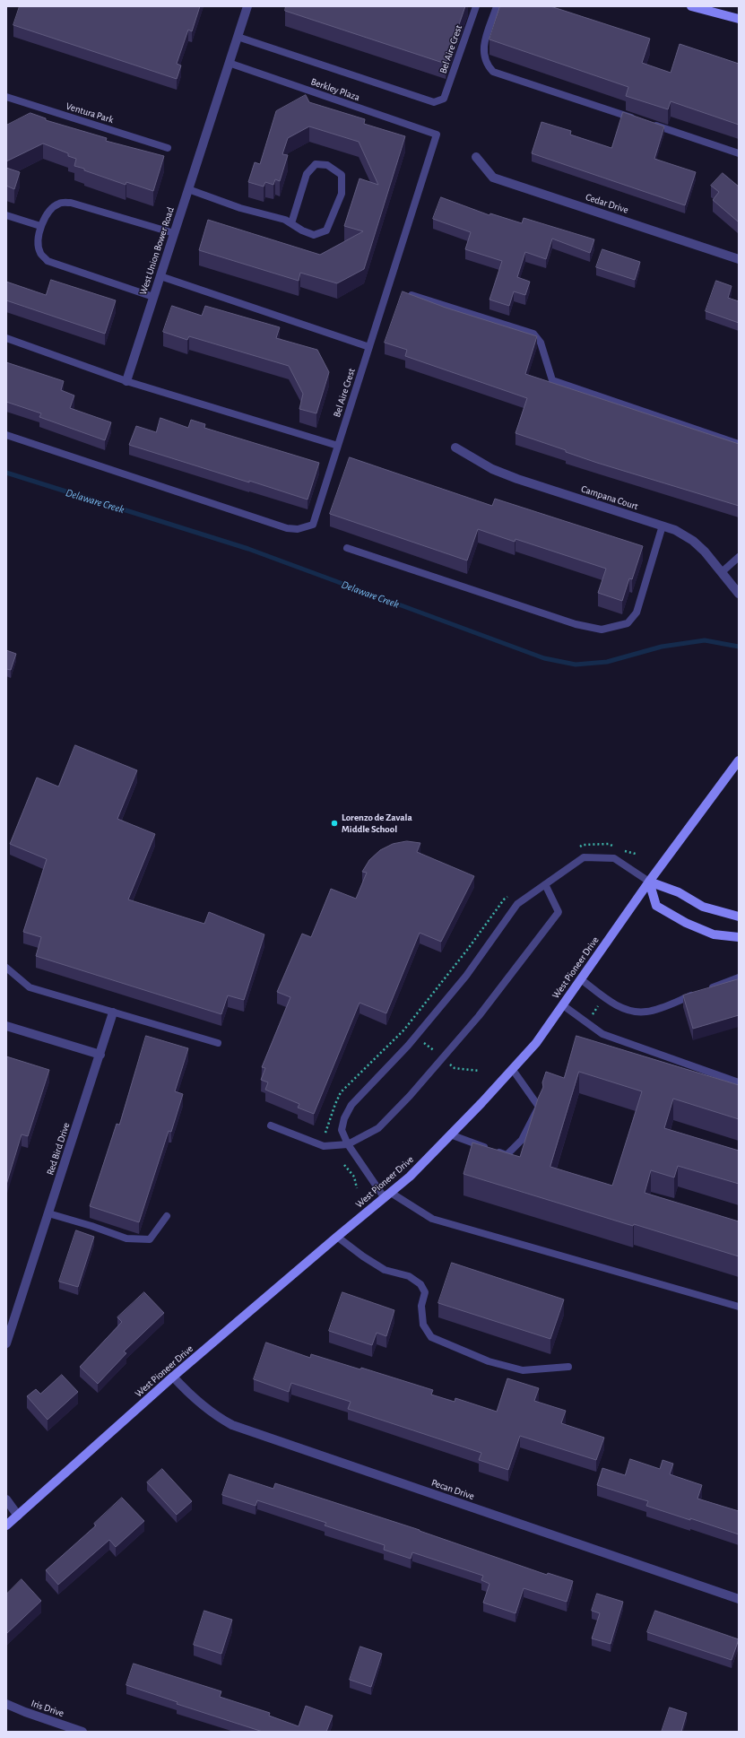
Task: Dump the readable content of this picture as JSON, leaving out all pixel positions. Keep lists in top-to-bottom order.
{
  "streets": {
    "main road": ["West Pioneer Drive"],
    "street": [
      "Cedar Drive",
      "West Union Bower Road",
      "Campana Court",
      "Red Bird Drive",
      "Pecan Drive",
      "Iris Drive"
    ],
    "lane": ["Bel Aire Crest", "Berkley Plaza", "Ventura Park"]
  },
  "crossings": [
    ["Bel Aire Crest", "Berkley Plaza"],
    ["Bel Aire Crest", "West Union Bower Road"],
    ["Berkley Plaza", "West Union Bower Road"],
    ["West Pioneer Drive", "Pecan Drive"]
  ],
  "water": ["Delaware Creek"],
  "places": ["Lorenzo de Zavala Middle School"]
}
